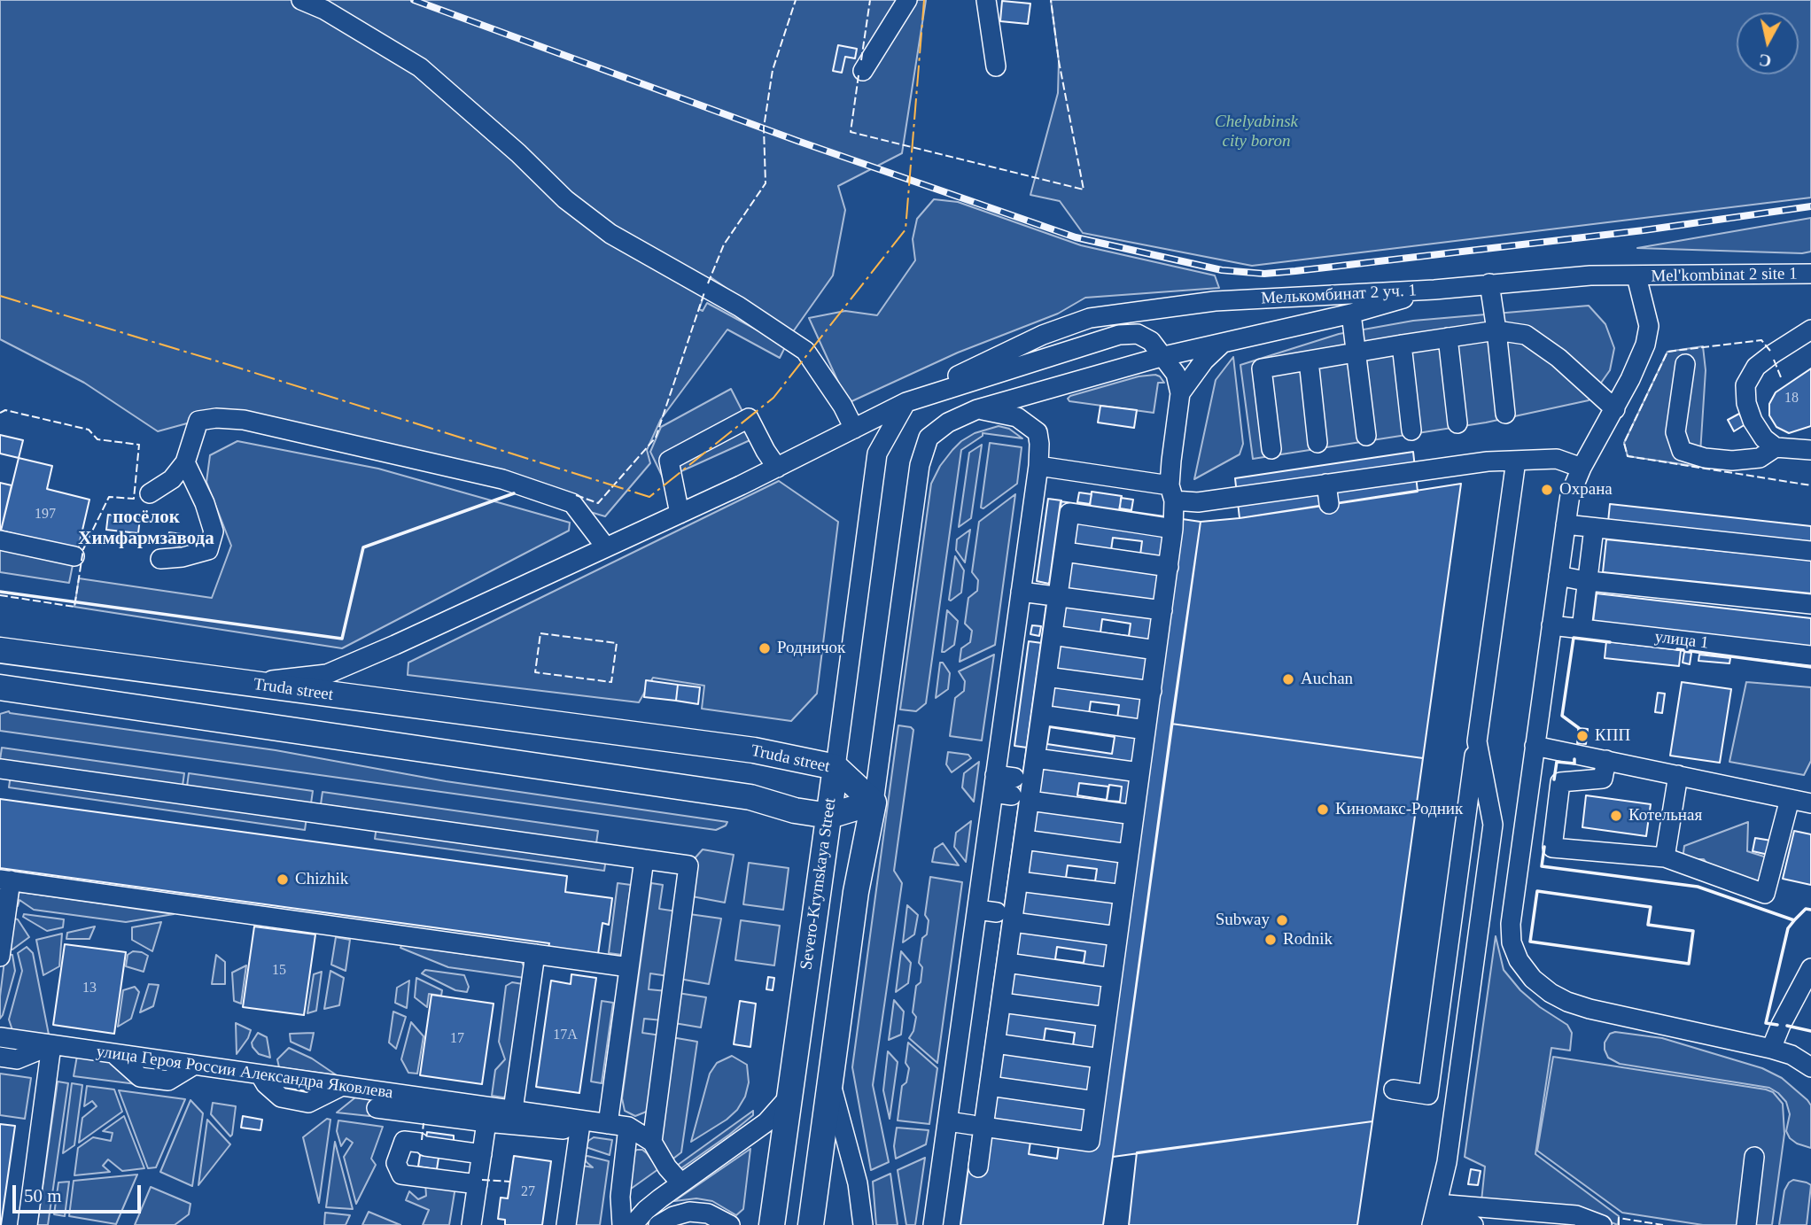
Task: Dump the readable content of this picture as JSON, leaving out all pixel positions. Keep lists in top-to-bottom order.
{
  "streets": {
    "main road": ["Truda street", "Severo-Krymskaya Street"],
    "street": [
      "Mel'kombinat 2 site 1",
      "Мелькомбинат 2 уч. 1",
      "улица 1",
      "улица Героя России Александра Яковлева"
    ]
  },
  "crossings": [
    ["Mel'kombinat 2 site 1", "Мелькомбинат 2 уч. 1"],
    ["Мелькомбинат 2 уч. 1", "Truda street"],
    ["Мелькомбинат 2 уч. 1", "Severo-Krymskaya Street"],
    ["Truda street", "Severo-Krymskaya Street"]
  ],
  "districts": ["посёлок Химфармзавода"],
  "parks": ["Chelyabinsk city boron"],
  "places": [
    "Охрана",
    "Родничок",
    "Auchan",
    "КПП",
    "Киномакс-Родник",
    "Котельная",
    "Chizhik",
    "Subway",
    "Rodnik"
  ],
  "house_numbers": [
    "18",
    "197",
    "15",
    "13",
    "17А",
    "17",
    "27"
  ],
  "scale_bar": "50 m",
  "north": "bottom"
}
